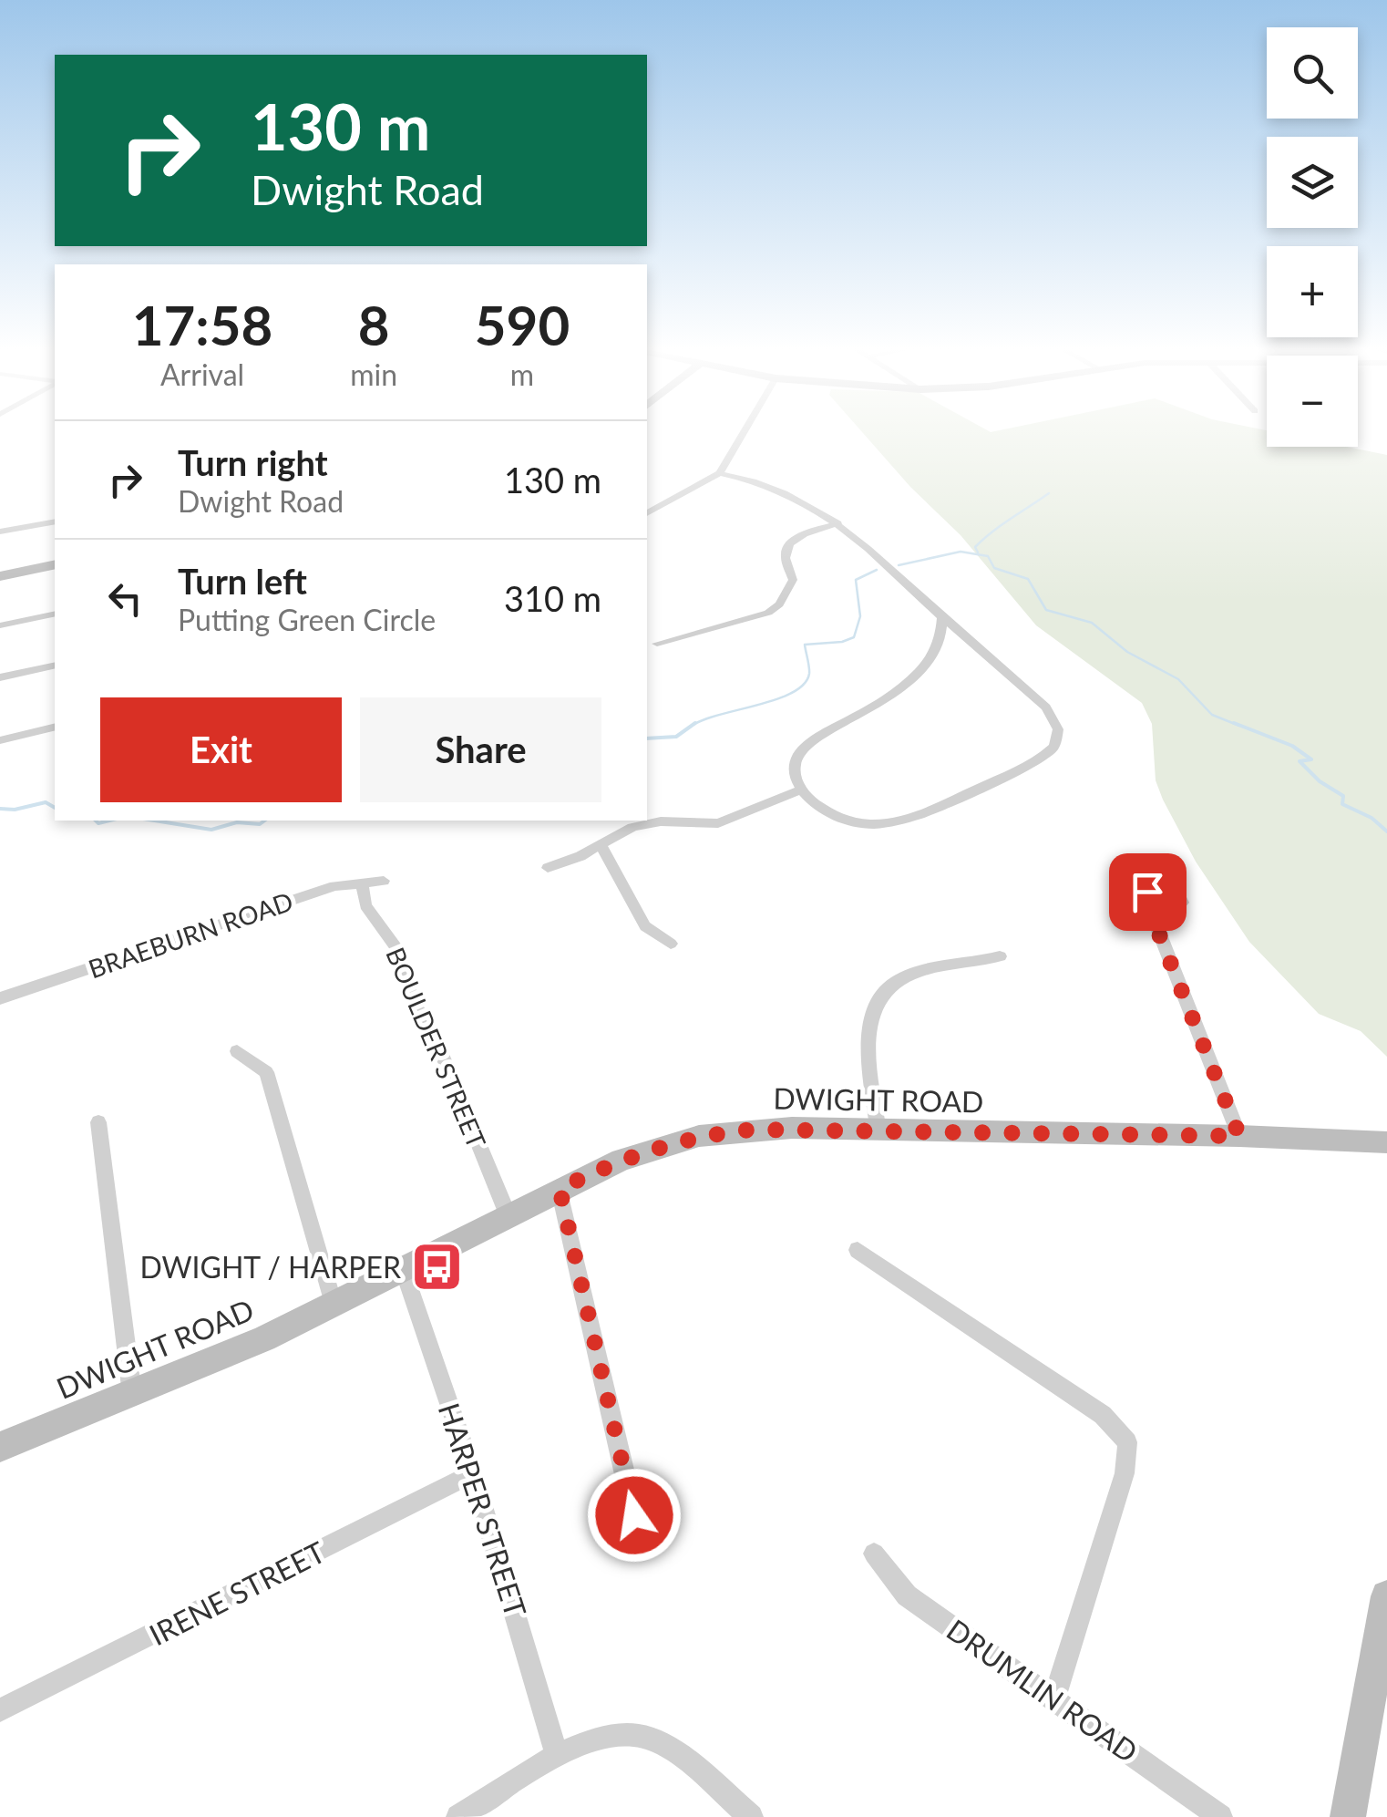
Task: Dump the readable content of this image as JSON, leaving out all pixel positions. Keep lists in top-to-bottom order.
{
  "streets": {
    "street": [
      "BRAEBURN ROAD",
      "BOULDER STREET",
      "DWIGHT ROAD",
      "HARPER STREET",
      "IRENE STREET",
      "DRUMLIN ROAD"
    ]
  },
  "crossings": [
    ["BRAEBURN ROAD", "BOULDER STREET"],
    ["BOULDER STREET", "DWIGHT ROAD"],
    ["DWIGHT ROAD", "HARPER STREET"],
    ["HARPER STREET", "IRENE STREET"]
  ],
  "places": {
    "bus stop": ["DWIGHT / HARPER"]
  },
  "page": {
    "map_buttons": ["+", "−"],
    "turn": ["130 m", "Dwight Road"],
    "eta": [
      "17:58",
      "Arrival",
      "8",
      "min",
      "590",
      "m"
    ],
    "list": [
      {
        "name": "Turn right",
        "note": "Dwight Road",
        "value": "130 m"
      },
      {
        "name": "Turn left",
        "note": "Putting Green Circle",
        "value": "310 m"
      }
    ],
    "buttons": ["Exit", "Share"]
  }
}
